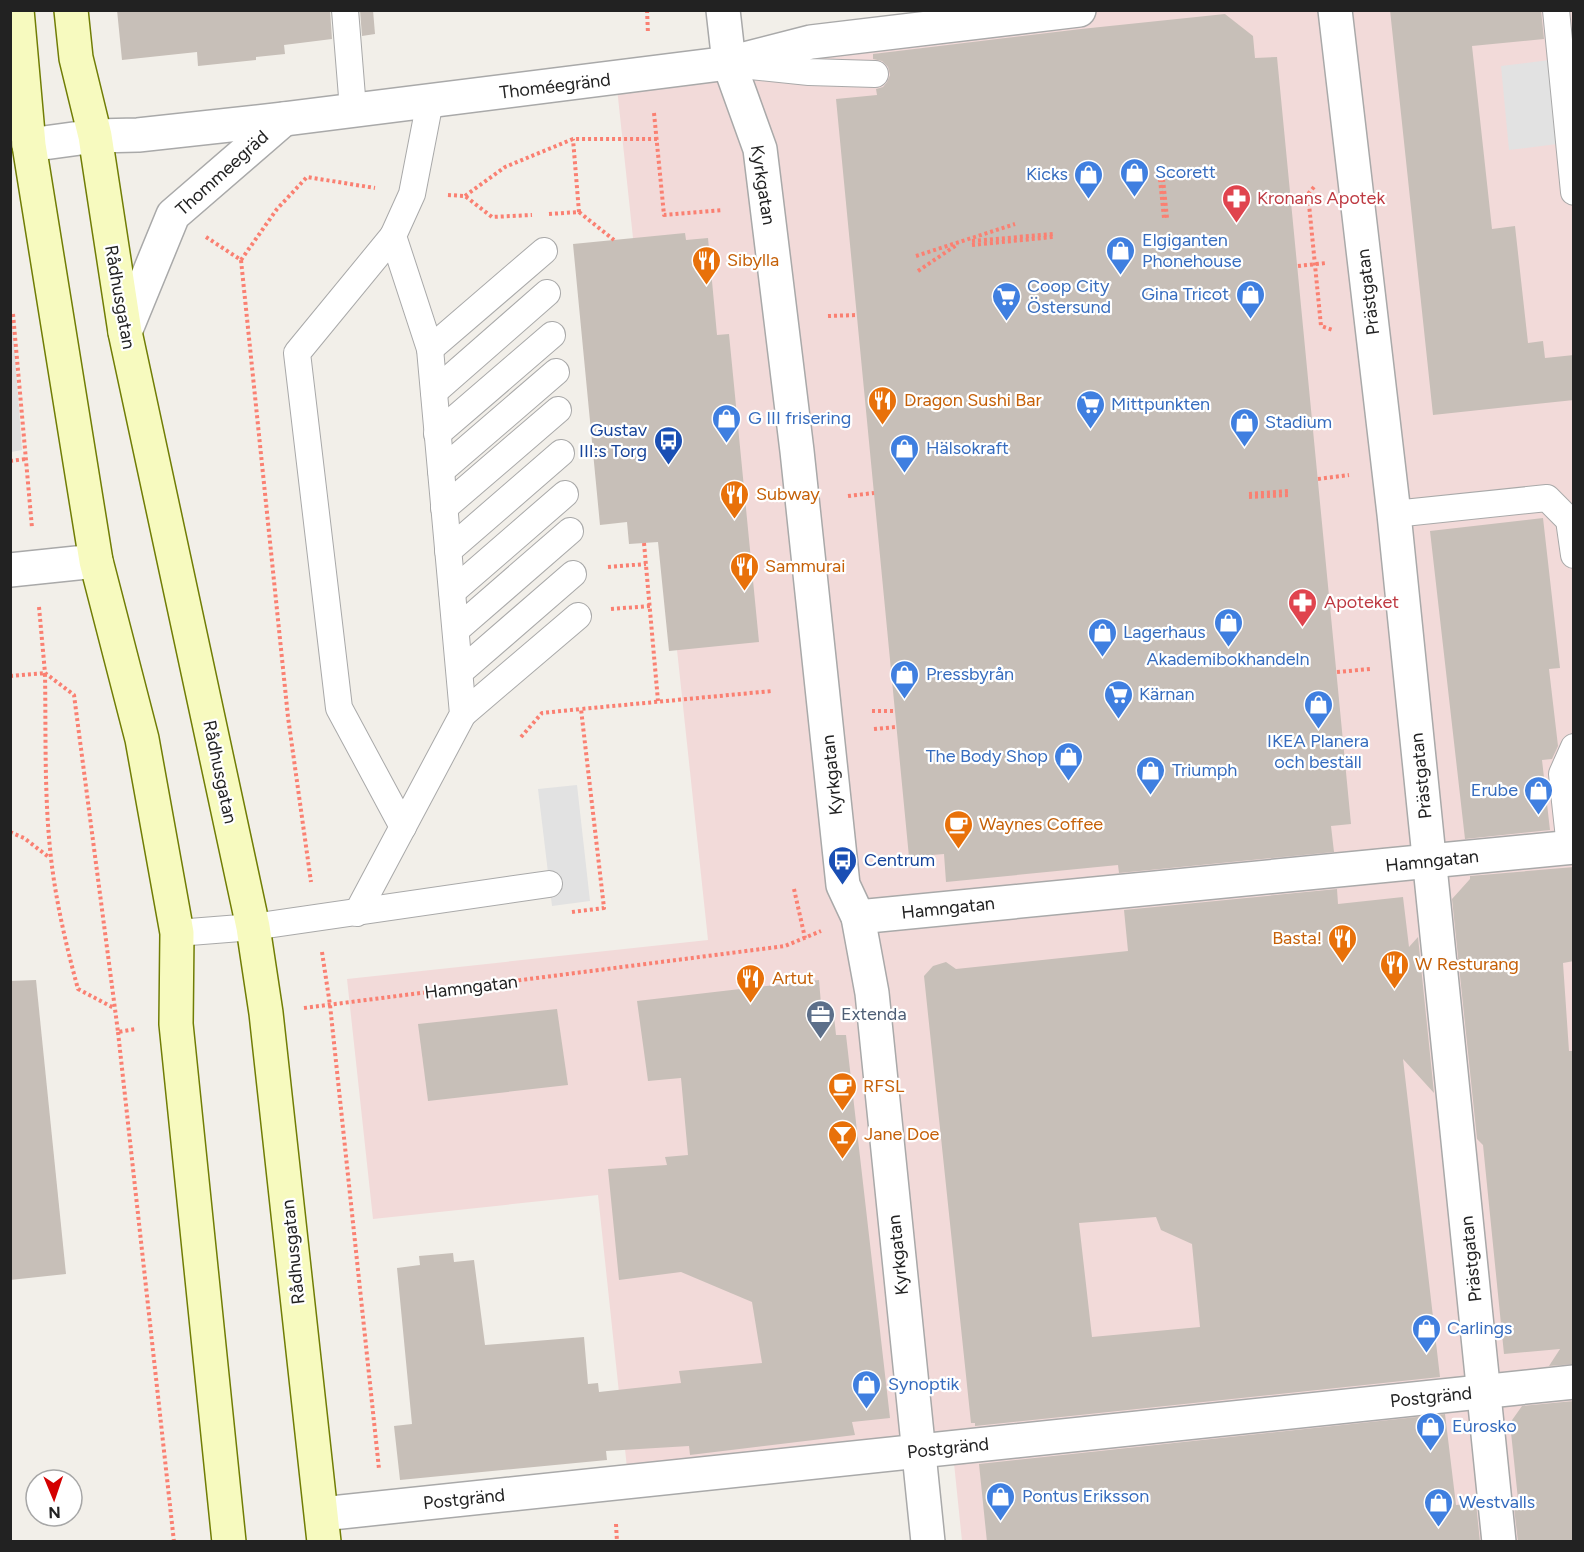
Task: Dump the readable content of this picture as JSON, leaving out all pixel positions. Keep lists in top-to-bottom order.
{
  "streets": {
    "main road": ["Rådhusgatan"],
    "street": [
      "Thoméegränd",
      "Thommeegräd",
      "Kyrkgatan",
      "Prästgatan",
      "Hamngatan",
      "Postgränd"
    ]
  },
  "crossings": [
    ["Thoméegränd", "Thommeegräd"],
    ["Thoméegränd", "Kyrkgatan"],
    ["Thoméegränd", "Rådhusgatan"],
    ["Thommeegräd", "Rådhusgatan"],
    ["Kyrkgatan", "Hamngatan"],
    ["Kyrkgatan", "Postgränd"],
    ["Prästgatan", "Hamngatan"],
    ["Prästgatan", "Postgränd"],
    ["Rådhusgatan", "Postgränd"]
  ],
  "places": {
    "shop": [
      "Scorett",
      "Kicks",
      "Elgiganten Phonehouse",
      "Gina Tricot",
      "G III frisering",
      "Stadium",
      "Hälsokraft",
      "Akademibokhandeln",
      "Lagerhaus",
      "Pressbyrån",
      "IKEA Planera och beställ",
      "The Body Shop",
      "Triumph",
      "Erube",
      "Carlings",
      "Synoptik",
      "Eurosko",
      "Pontus Eriksson",
      "Westvalls"
    ],
    "pharmacy": ["Kronans Apotek", "Apoteket"],
    "restaurant": [
      "Sibylla",
      "Dragon Sushi Bar",
      "Subway",
      "Sammurai",
      "Basta!",
      "W Resturang",
      "Artut"
    ],
    "supermarket": ["Coop City Östersund", "Mittpunkten", "Kärnan"],
    "bus stop": ["Gustav III:s Torg", "Centrum"],
    "cafe": ["Waynes Coffee", "RFSL"],
    "office": ["Extenda"],
    "bar": ["Jane Doe"]
  },
  "north": "bottom"
}
